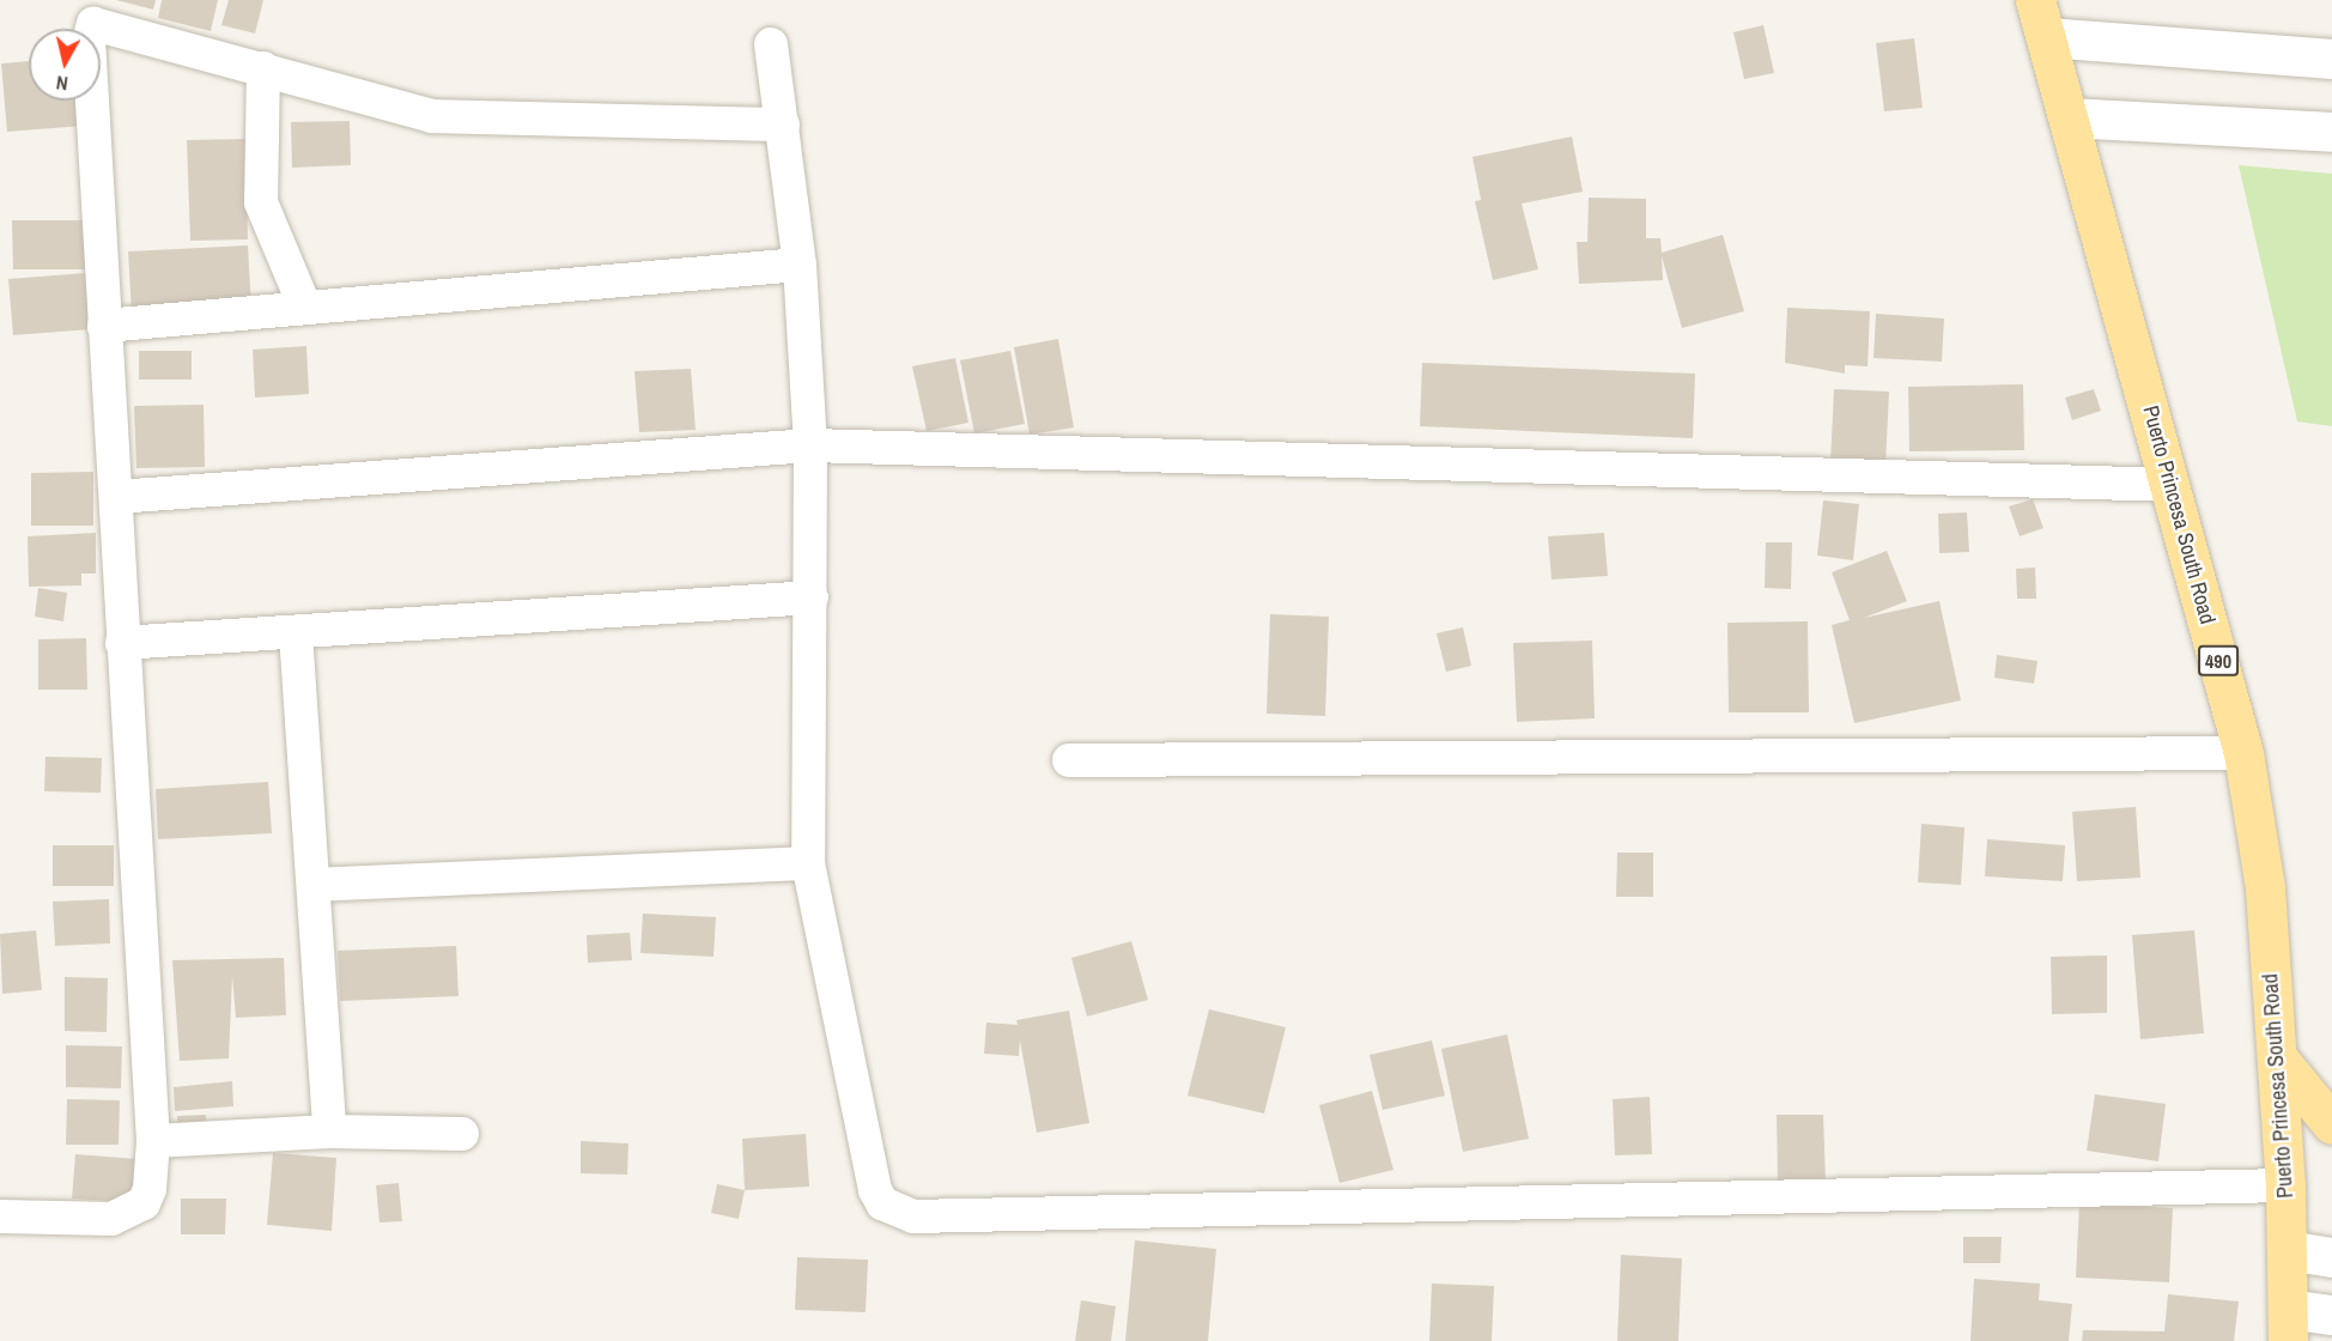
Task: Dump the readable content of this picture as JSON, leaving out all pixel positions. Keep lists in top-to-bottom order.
{
  "streets": {
    "main road": ["Puerto Princesa South Road", "490"]
  },
  "north": "bottom"
}
